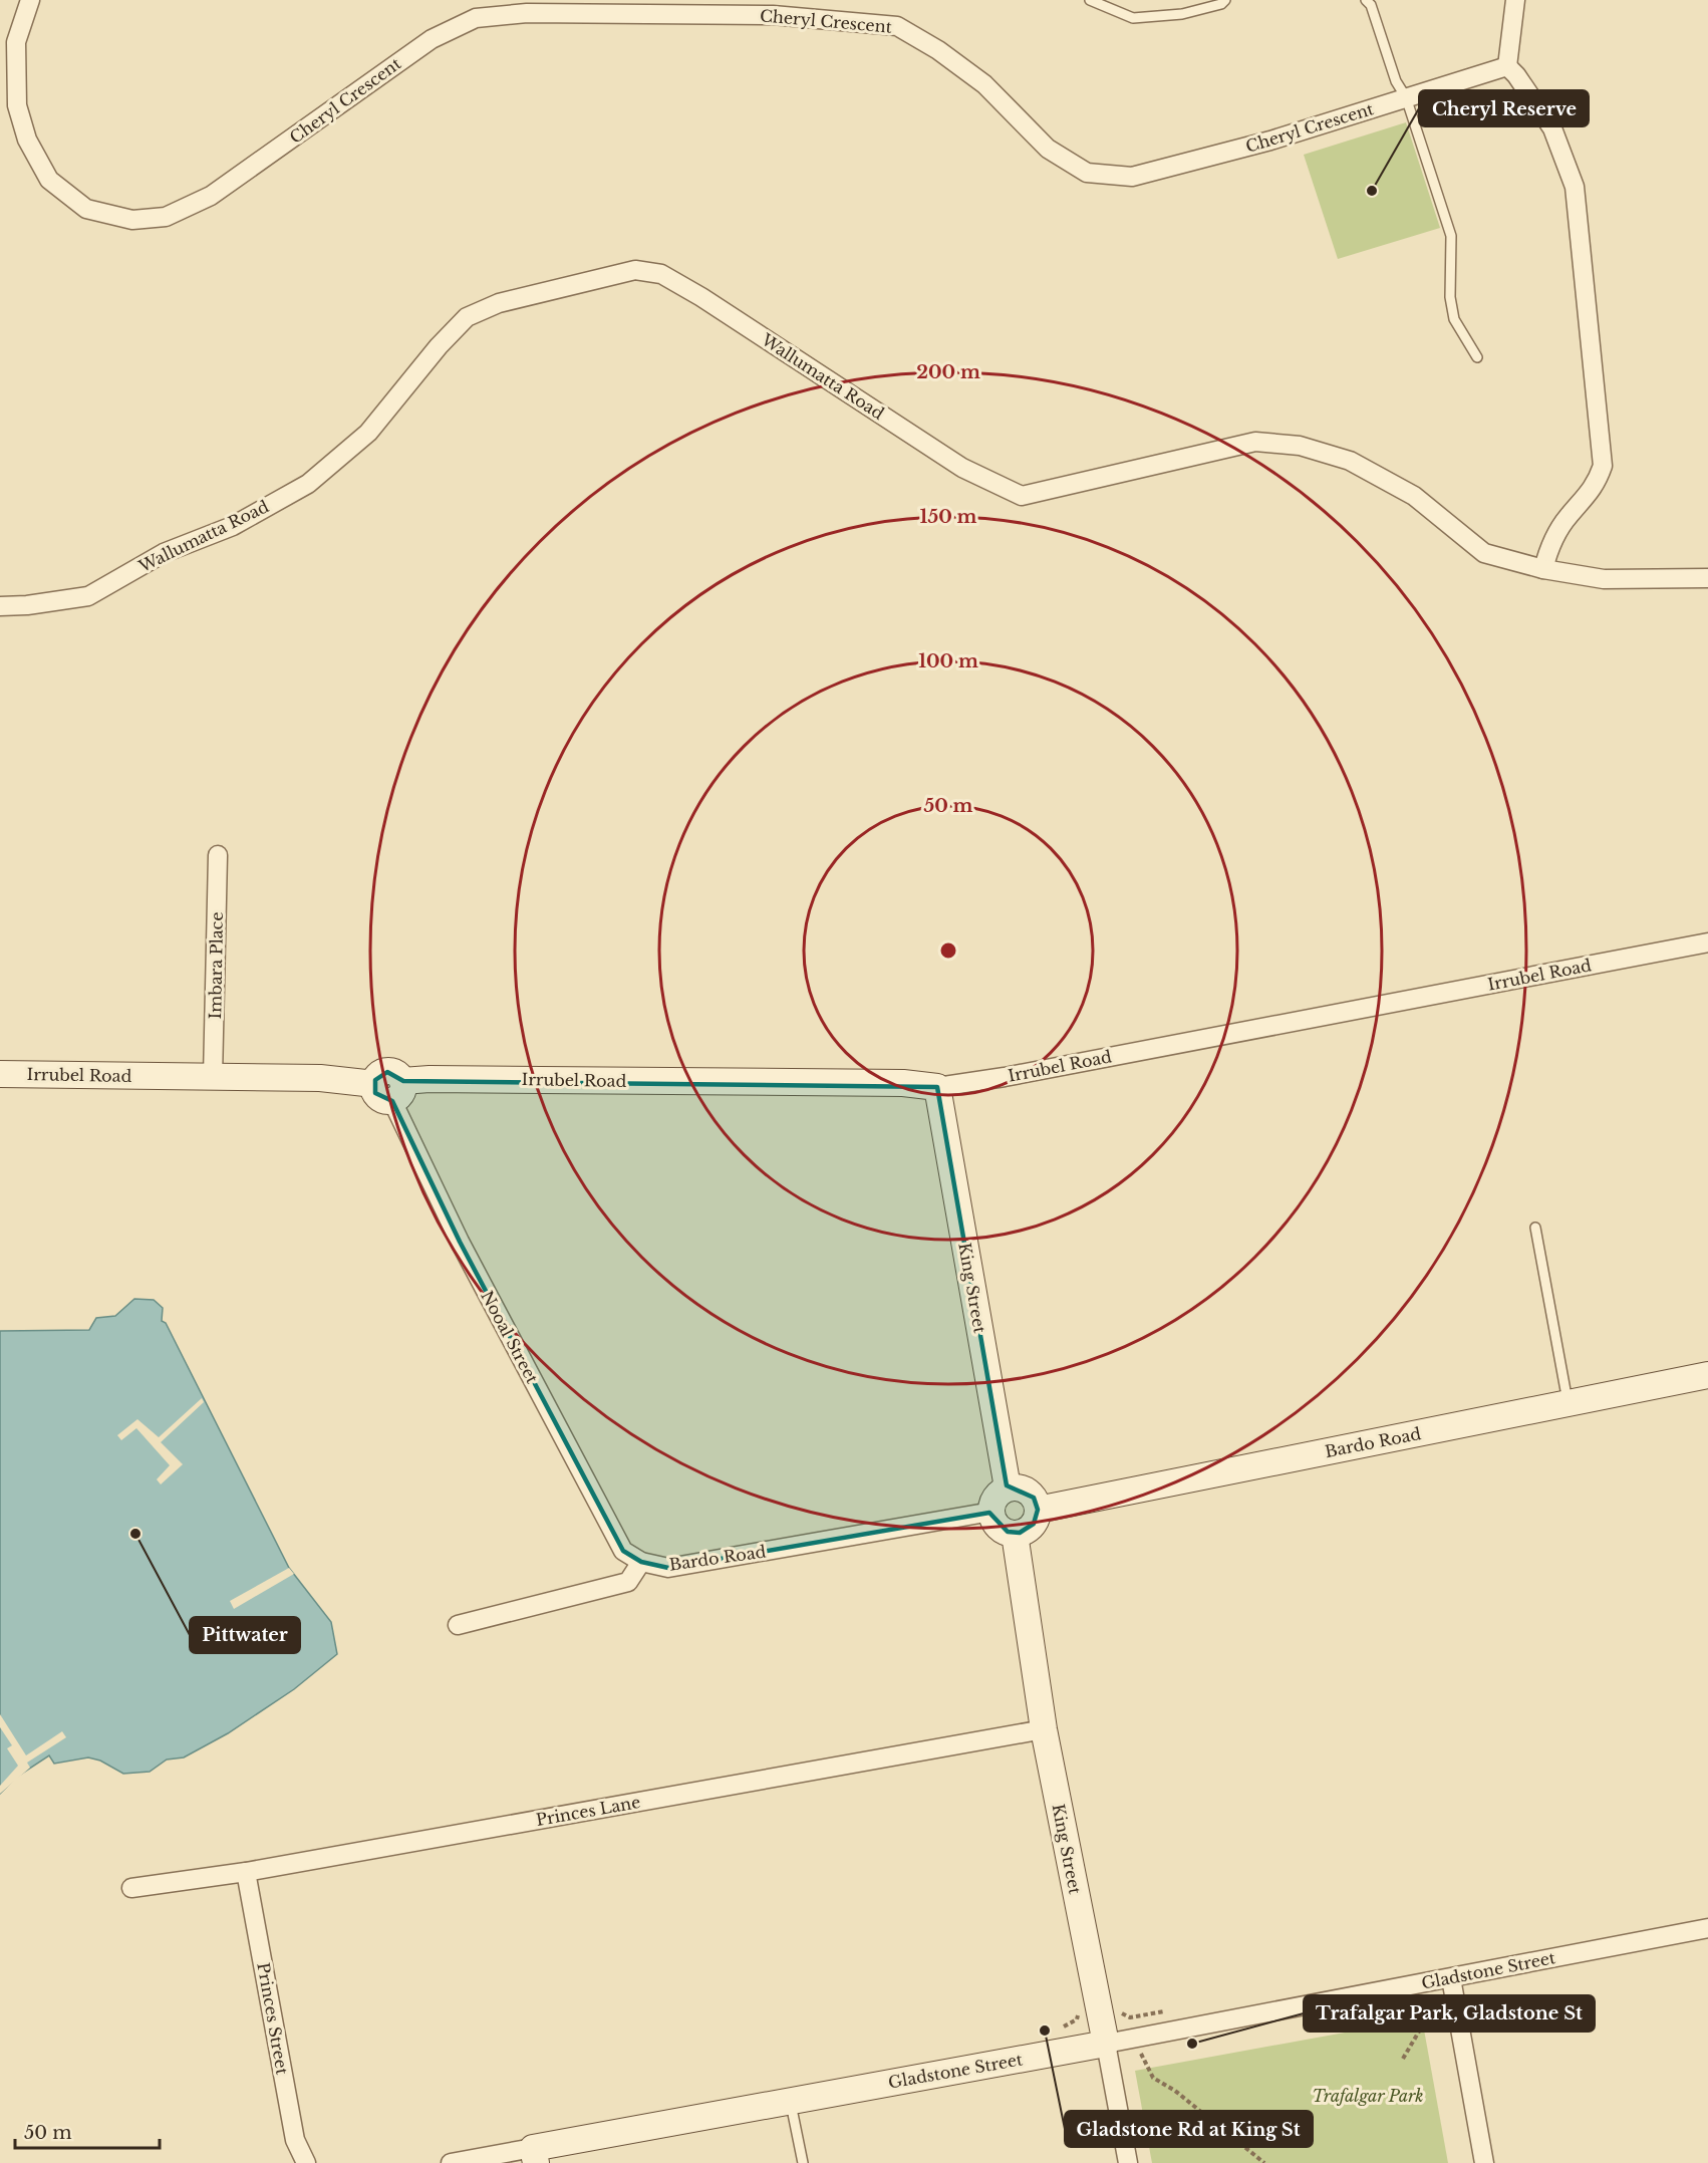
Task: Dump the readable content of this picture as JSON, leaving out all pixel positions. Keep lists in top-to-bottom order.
{
  "streets": {
    "street": [
      "Cheryl Crescent",
      "Wallumatta Road",
      "Imbara Place",
      "Irrubel Road",
      "King Street",
      "Nooal Street",
      "Bardo Road",
      "Princes Lane",
      "Gladstone Street",
      "Princes Street"
    ]
  },
  "crossings": [
    ["Imbara Place", "Irrubel Road"],
    ["Irrubel Road", "King Street"],
    ["Irrubel Road", "Nooal Street"],
    ["King Street", "Bardo Road"],
    ["King Street", "Princes Lane"],
    ["King Street", "Gladstone Street"],
    ["Nooal Street", "Bardo Road"],
    ["Princes Lane", "Princes Street"]
  ],
  "parks": ["Trafalgar Park"],
  "places": [
    "Cheryl Reserve",
    "Pittwater",
    "Gladstone Rd at King St",
    "Trafalgar Park, Gladstone St"
  ],
  "scale_bar": "50 m",
  "rings": [
    "200 m",
    "150 m",
    "100 m",
    "50 m"
  ]
}
